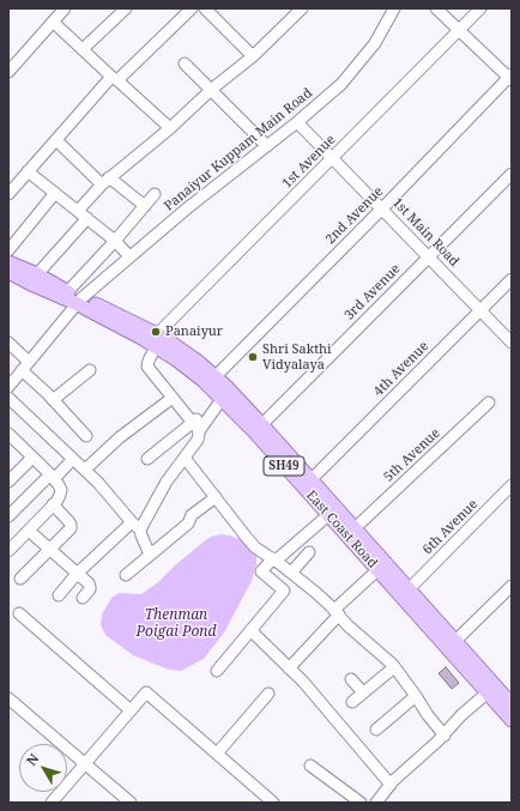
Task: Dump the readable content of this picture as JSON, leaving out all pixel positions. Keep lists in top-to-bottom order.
{
  "streets": {
    "main road": ["SH49", "East Coast Road"],
    "street": [
      "Panaiyur Kuppam Main Road",
      "1st Avenue",
      "2nd Avenue",
      "1st Main Road",
      "3rd Avenue",
      "4th Avenue",
      "5th Avenue",
      "6th Avenue"
    ]
  },
  "crossings": [
    ["Panaiyur Kuppam Main Road", "1st Main Road"],
    ["Panaiyur Kuppam Main Road", "East Coast Road"],
    ["1st Avenue", "1st Main Road"],
    ["1st Avenue", "East Coast Road"],
    ["2nd Avenue", "1st Main Road"],
    ["2nd Avenue", "East Coast Road"],
    ["1st Main Road", "3rd Avenue"],
    ["1st Main Road", "4th Avenue"],
    ["3rd Avenue", "East Coast Road"],
    ["4th Avenue", "East Coast Road"],
    ["5th Avenue", "East Coast Road"],
    ["6th Avenue", "East Coast Road"]
  ],
  "water": ["Thenman Poigai Pond"],
  "places": ["Panaiyur", "Shri Sakthi Vidyalaya"],
  "north": "top left"
}
